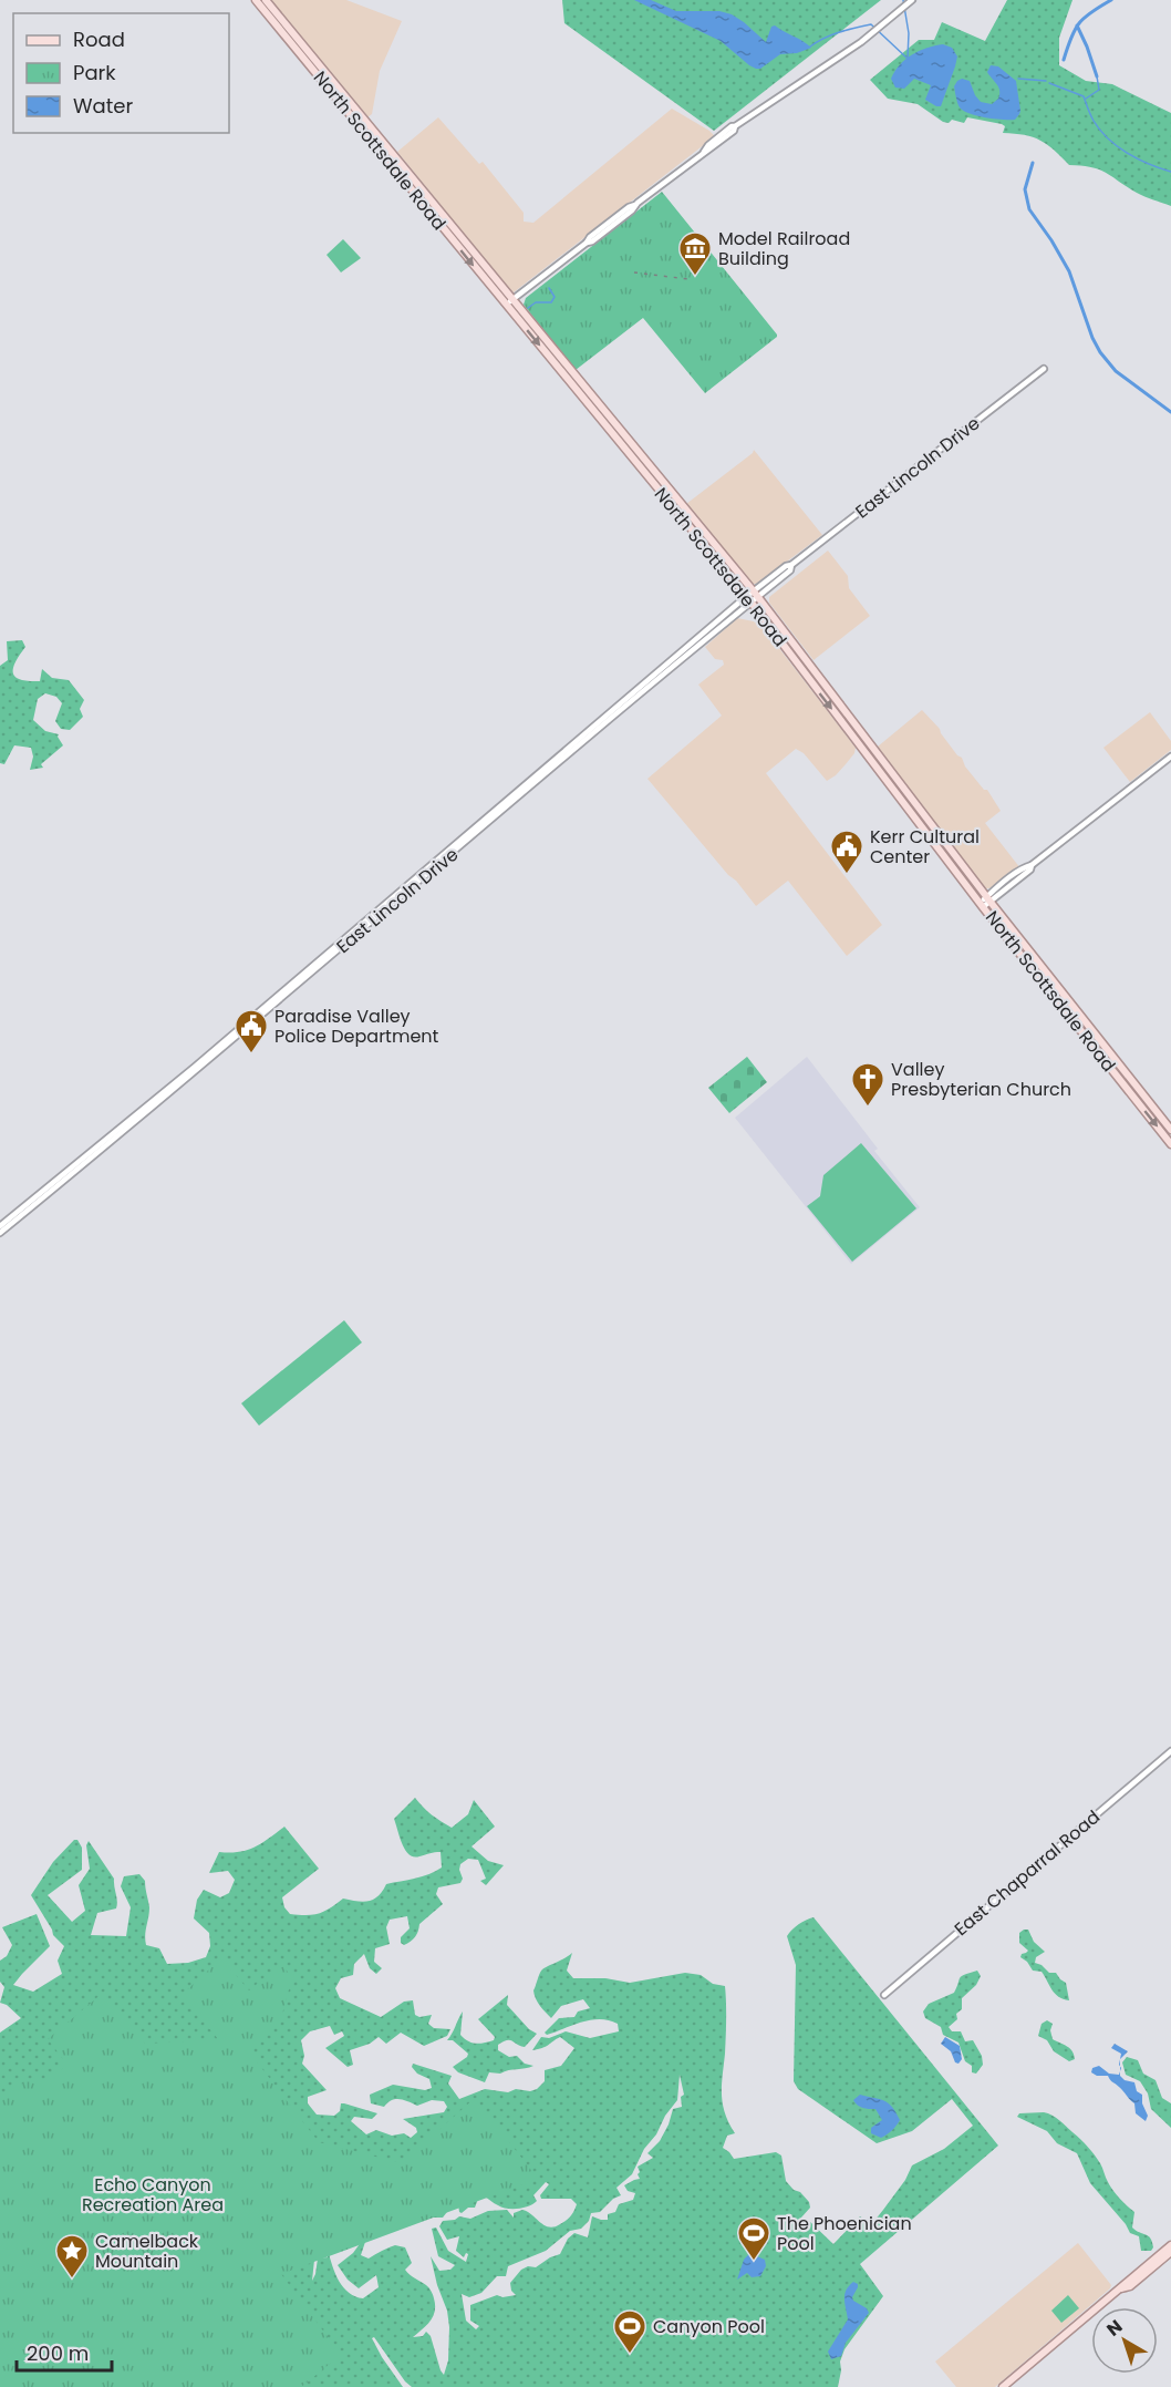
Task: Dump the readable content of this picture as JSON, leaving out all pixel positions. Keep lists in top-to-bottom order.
{
  "streets": {
    "main road": ["North Scottsdale Road", "East Lincoln Drive", "East Chaparral Road"]
  },
  "crossings": [
    ["North Scottsdale Road", "East Lincoln Drive"]
  ],
  "parks": ["Echo Canyon Recreation Area"],
  "places": {
    "museum": ["Model Railroad Building"],
    "public building": ["Kerr Cultural Center", "Paradise Valley Police Department"],
    "church": ["Valley Presbyterian Church"],
    "sports": ["The Phoenician Pool", "Canyon Pool"],
    "place": ["Camelback Mountain"]
  },
  "legend": ["Road", "Park", "Water"],
  "scale_bar": "200 m",
  "north": "top left"
}
